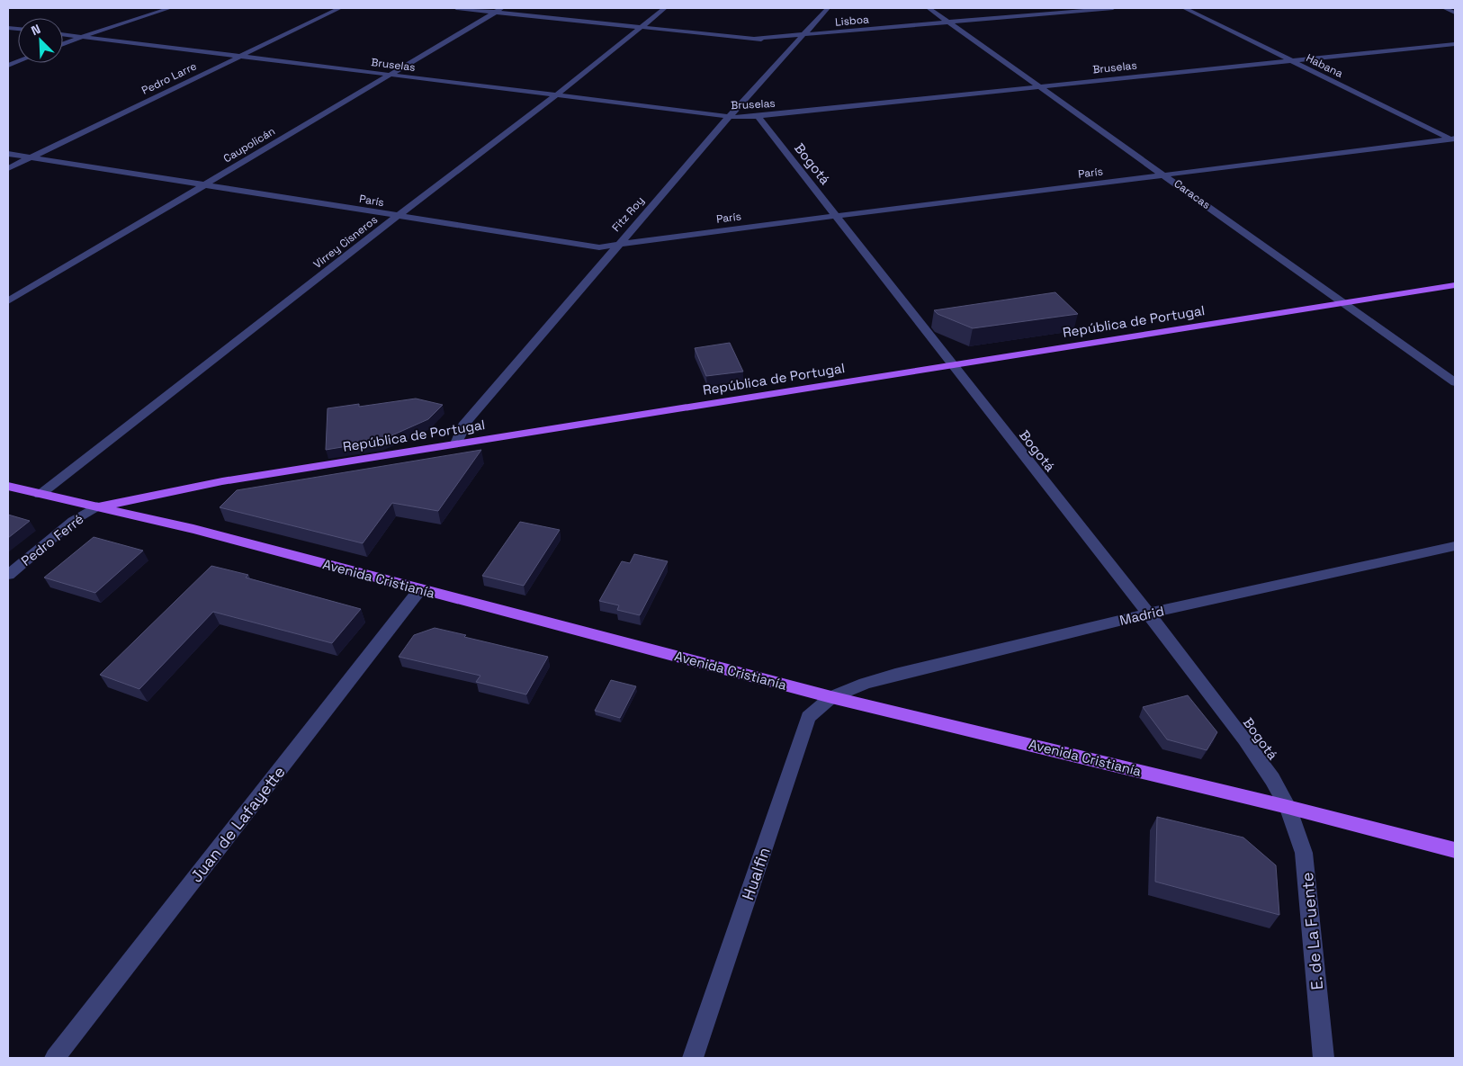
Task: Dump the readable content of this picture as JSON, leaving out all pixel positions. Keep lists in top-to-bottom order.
{
  "streets": {
    "main road": ["República de Portugal", "Avenida Cristianía"],
    "street": [
      "Lisboa",
      "Bruselas",
      "Habana",
      "Pedro Larre",
      "Caupolicán",
      "Bogotá",
      "París",
      "Caracas",
      "Fitz Roy",
      "Virrey Cisneros",
      "Pedro Ferré",
      "Madrid",
      "Juan de Lafayette",
      "Hualfin",
      "E. de La Fuente"
    ]
  },
  "crossings": [
    ["Lisboa", "Caupolicán"],
    ["Lisboa", "Caracas"],
    ["Lisboa", "Fitz Roy"],
    ["Lisboa", "Virrey Cisneros"],
    ["Bruselas", "Habana"],
    ["Bruselas", "Pedro Larre"],
    ["Bruselas", "Caupolicán"],
    ["Bruselas", "Bogotá"],
    ["Bruselas", "Caracas"],
    ["Bruselas", "Fitz Roy"],
    ["Bruselas", "Virrey Cisneros"],
    ["Habana", "París"],
    ["Pedro Larre", "París"],
    ["Caupolicán", "París"],
    ["Bogotá", "París"],
    ["Bogotá", "República de Portugal"],
    ["Bogotá", "Avenida Cristianía"],
    ["Bogotá", "Madrid"],
    ["Bogotá", "E. de La Fuente"],
    ["París", "Caracas"],
    ["París", "Fitz Roy"],
    ["París", "Virrey Cisneros"],
    ["Caracas", "República de Portugal"],
    ["Fitz Roy", "República de Portugal"],
    ["Virrey Cisneros", "Avenida Cristianía"],
    ["República de Portugal", "Pedro Ferré"],
    ["República de Portugal", "Avenida Cristianía"],
    ["Pedro Ferré", "Avenida Cristianía"],
    ["Avenida Cristianía", "Madrid"],
    ["Avenida Cristianía", "Juan de Lafayette"],
    ["Avenida Cristianía", "Hualfin"],
    ["Avenida Cristianía", "E. de La Fuente"],
    ["Madrid", "Hualfin"]
  ],
  "north": "top left"
}
